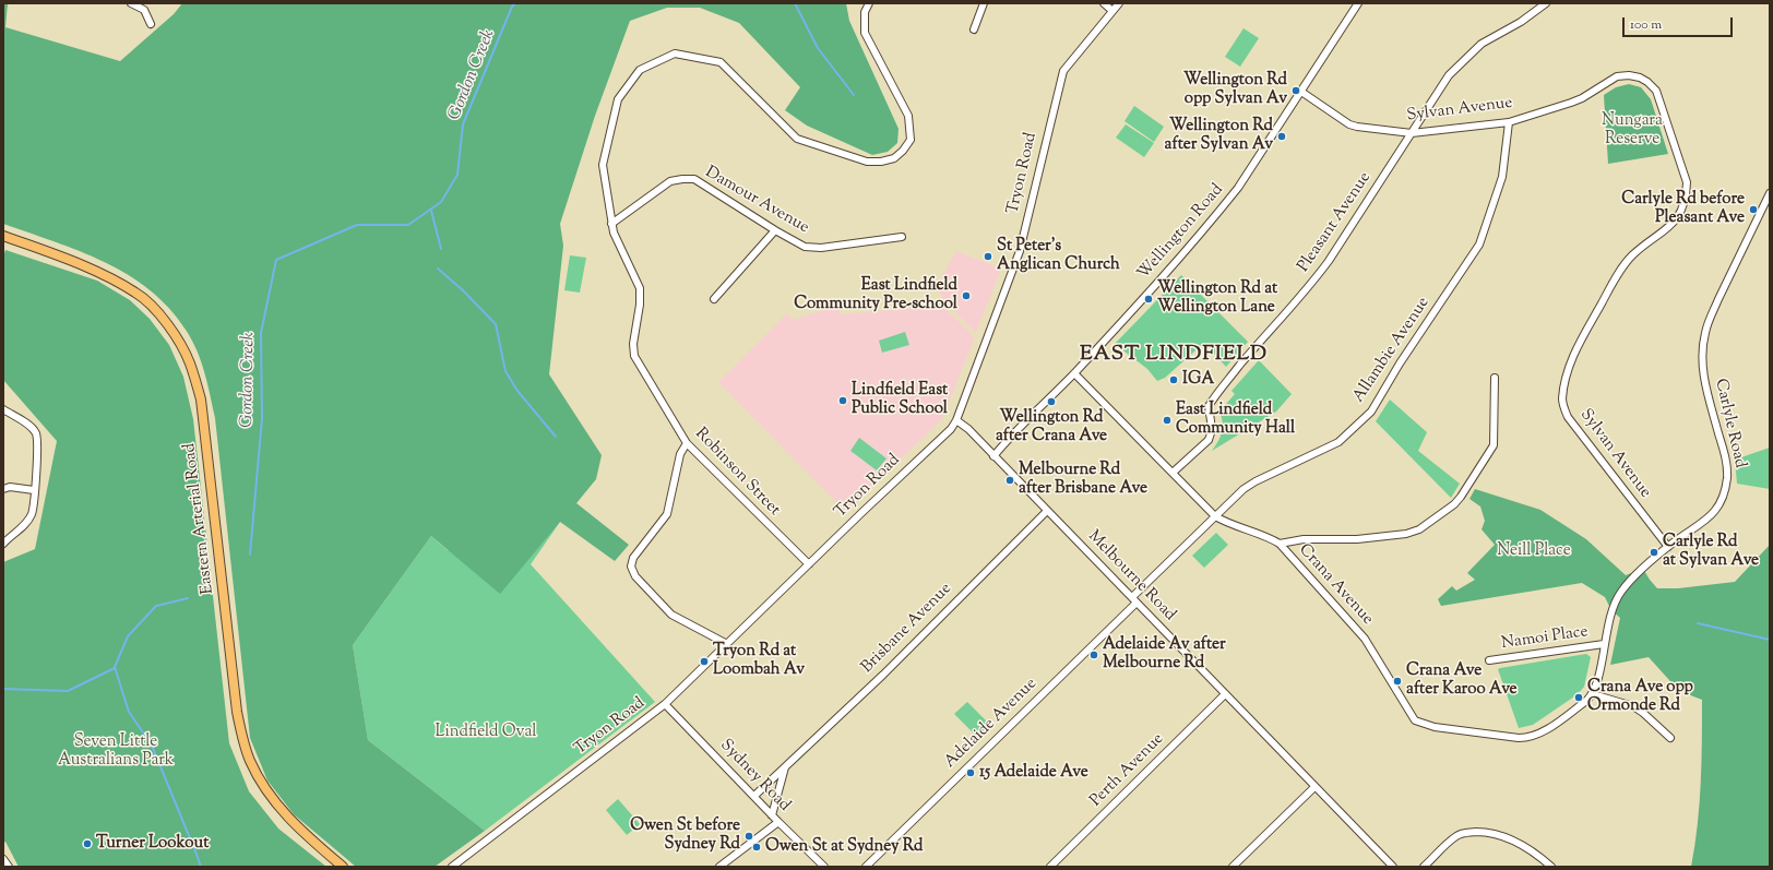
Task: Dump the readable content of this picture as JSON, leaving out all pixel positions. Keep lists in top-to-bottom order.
{
  "streets": {
    "main road": ["Eastern Arterial Road"],
    "street": [
      "Sylvan Avenue",
      "Tryon Road",
      "Damour Avenue",
      "Pleasant Avenue",
      "Wellington Road",
      "Allambie Avenue",
      "Carlyle Road",
      "Robinson Street",
      "Melbourne Road",
      "Crana Avenue",
      "Brisbane Avenue",
      "Namoi Place",
      "Adelaide Avenue",
      "Perth Avenue",
      "Sydney Road"
    ]
  },
  "crossings": [
    ["Sylvan Avenue", "Pleasant Avenue"],
    ["Sylvan Avenue", "Wellington Road"],
    ["Sylvan Avenue", "Allambie Avenue"],
    ["Sylvan Avenue", "Carlyle Road"],
    ["Tryon Road", "Robinson Street"],
    ["Tryon Road", "Melbourne Road"],
    ["Tryon Road", "Sydney Road"],
    ["Damour Avenue", "Robinson Street"],
    ["Pleasant Avenue", "Crana Avenue"],
    ["Wellington Road", "Melbourne Road"],
    ["Wellington Road", "Crana Avenue"],
    ["Allambie Avenue", "Melbourne Road"],
    ["Allambie Avenue", "Crana Avenue"],
    ["Allambie Avenue", "Adelaide Avenue"],
    ["Carlyle Road", "Crana Avenue"],
    ["Carlyle Road", "Namoi Place"],
    ["Melbourne Road", "Brisbane Avenue"],
    ["Melbourne Road", "Adelaide Avenue"],
    ["Melbourne Road", "Perth Avenue"],
    ["Brisbane Avenue", "Sydney Road"]
  ],
  "districts": ["EAST LINDFIELD"],
  "water": ["Gordon Creek"],
  "parks": [
    "Nungara Reserve",
    "Neill Place",
    "Lindfield Oval",
    "Seven Little Australians Park"
  ],
  "places": [
    "Wellington Rd opp Sylvan Av",
    "Wellington Rd after Sylvan Av",
    "Carlyle Rd before Pleasant Ave",
    "St Peter's Anglican Church",
    "East Lindfield Community Pre-school",
    "Wellington Rd at Wellington Lane",
    "IGA",
    "Lindfield East Public School",
    "Wellington Rd after Crana Ave",
    "East Lindfield Community Hall",
    "Melbourne Rd after Brisbane Ave",
    "Carlyle Rd at Sylvan Ave",
    "Adelaide Av after Melbourne Rd",
    "Tryon Rd at Loombah Av",
    "Crana Ave after Karoo Ave",
    "Crana Ave opp Ormonde Rd",
    "15 Adelaide Ave",
    "Owen St before Sydney Rd",
    "Turner Lookout",
    "Owen St at Sydney Rd"
  ],
  "scale_bar": "100 m"
}
